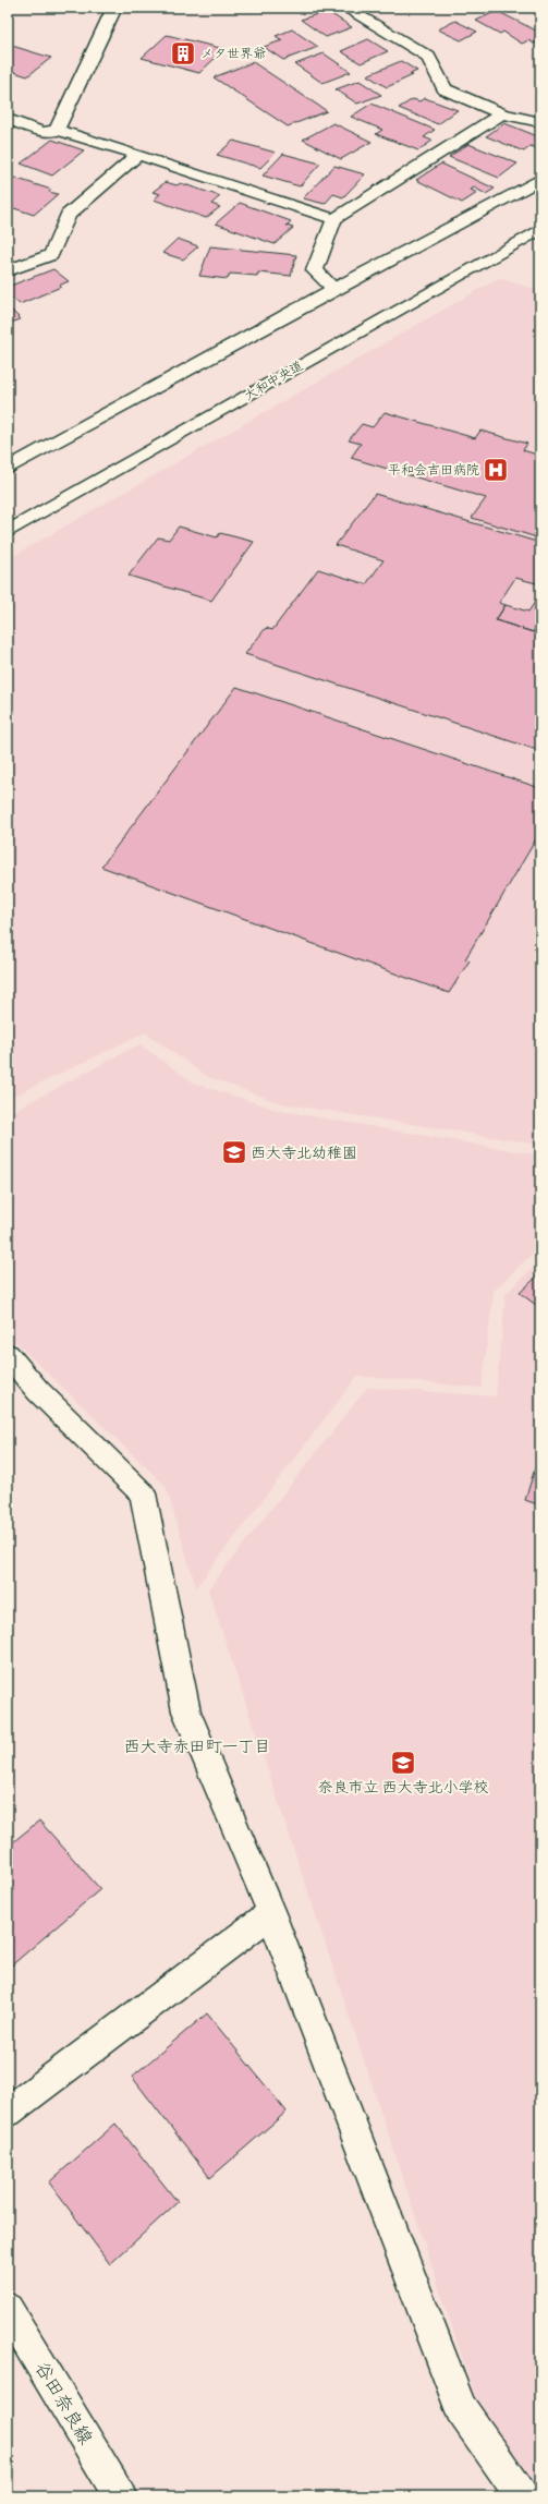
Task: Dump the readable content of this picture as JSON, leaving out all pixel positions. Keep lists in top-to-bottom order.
{
  "streets": {
    "street": ["大和中央道", "谷田奈良線"]
  },
  "districts": ["西大寺赤田町一丁目"],
  "places": {
    "building": ["メタ世界爺"],
    "hospital": ["平和会吉田病院"],
    "school or university": ["西大寺北幼稚園", "奈良市立 西大寺北小学校"]
  }
}
